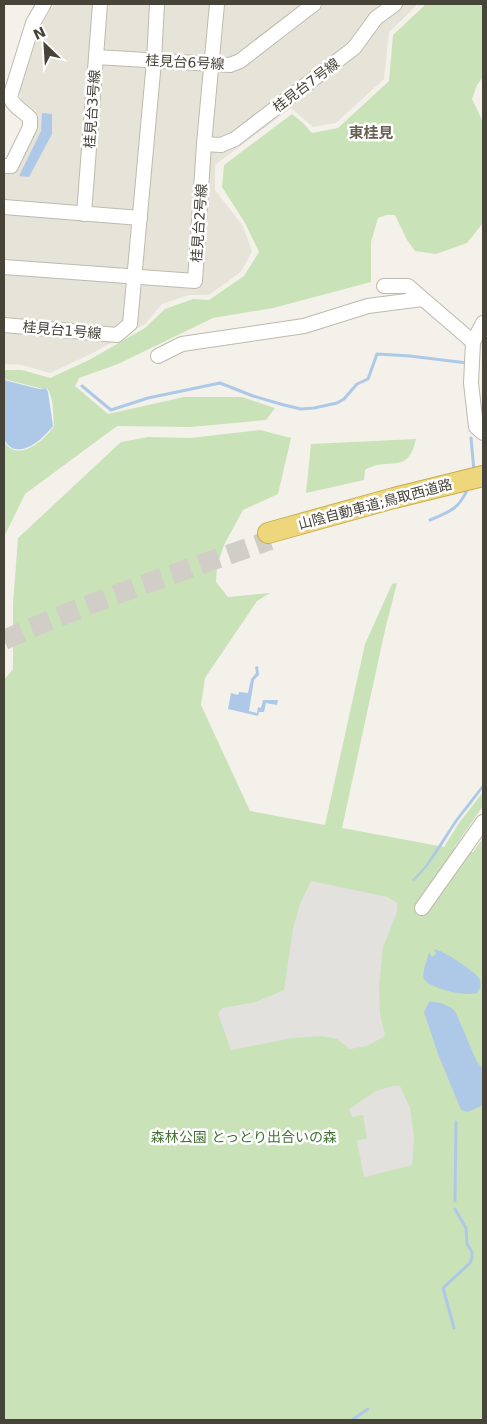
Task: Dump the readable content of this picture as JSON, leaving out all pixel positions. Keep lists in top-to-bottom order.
{
  "streets": {
    "highway": ["山陰自動車道;鳥取西道路"],
    "street": [
      "桂見台6号線",
      "桂見台7号線",
      "桂見台3号線",
      "桂見台2号線",
      "桂見台1号線"
    ]
  },
  "crossings": [
    ["桂見台6号線", "桂見台3号線"],
    ["桂見台6号線", "桂見台2号線"],
    ["桂見台6号線", "桂見台1号線"],
    ["桂見台7号線", "桂見台2号線"],
    ["桂見台2号線", "桂見台1号線"]
  ],
  "districts": ["東桂見"],
  "parks": ["森林公園 とっとり出合いの森"],
  "north": "top left"
}
